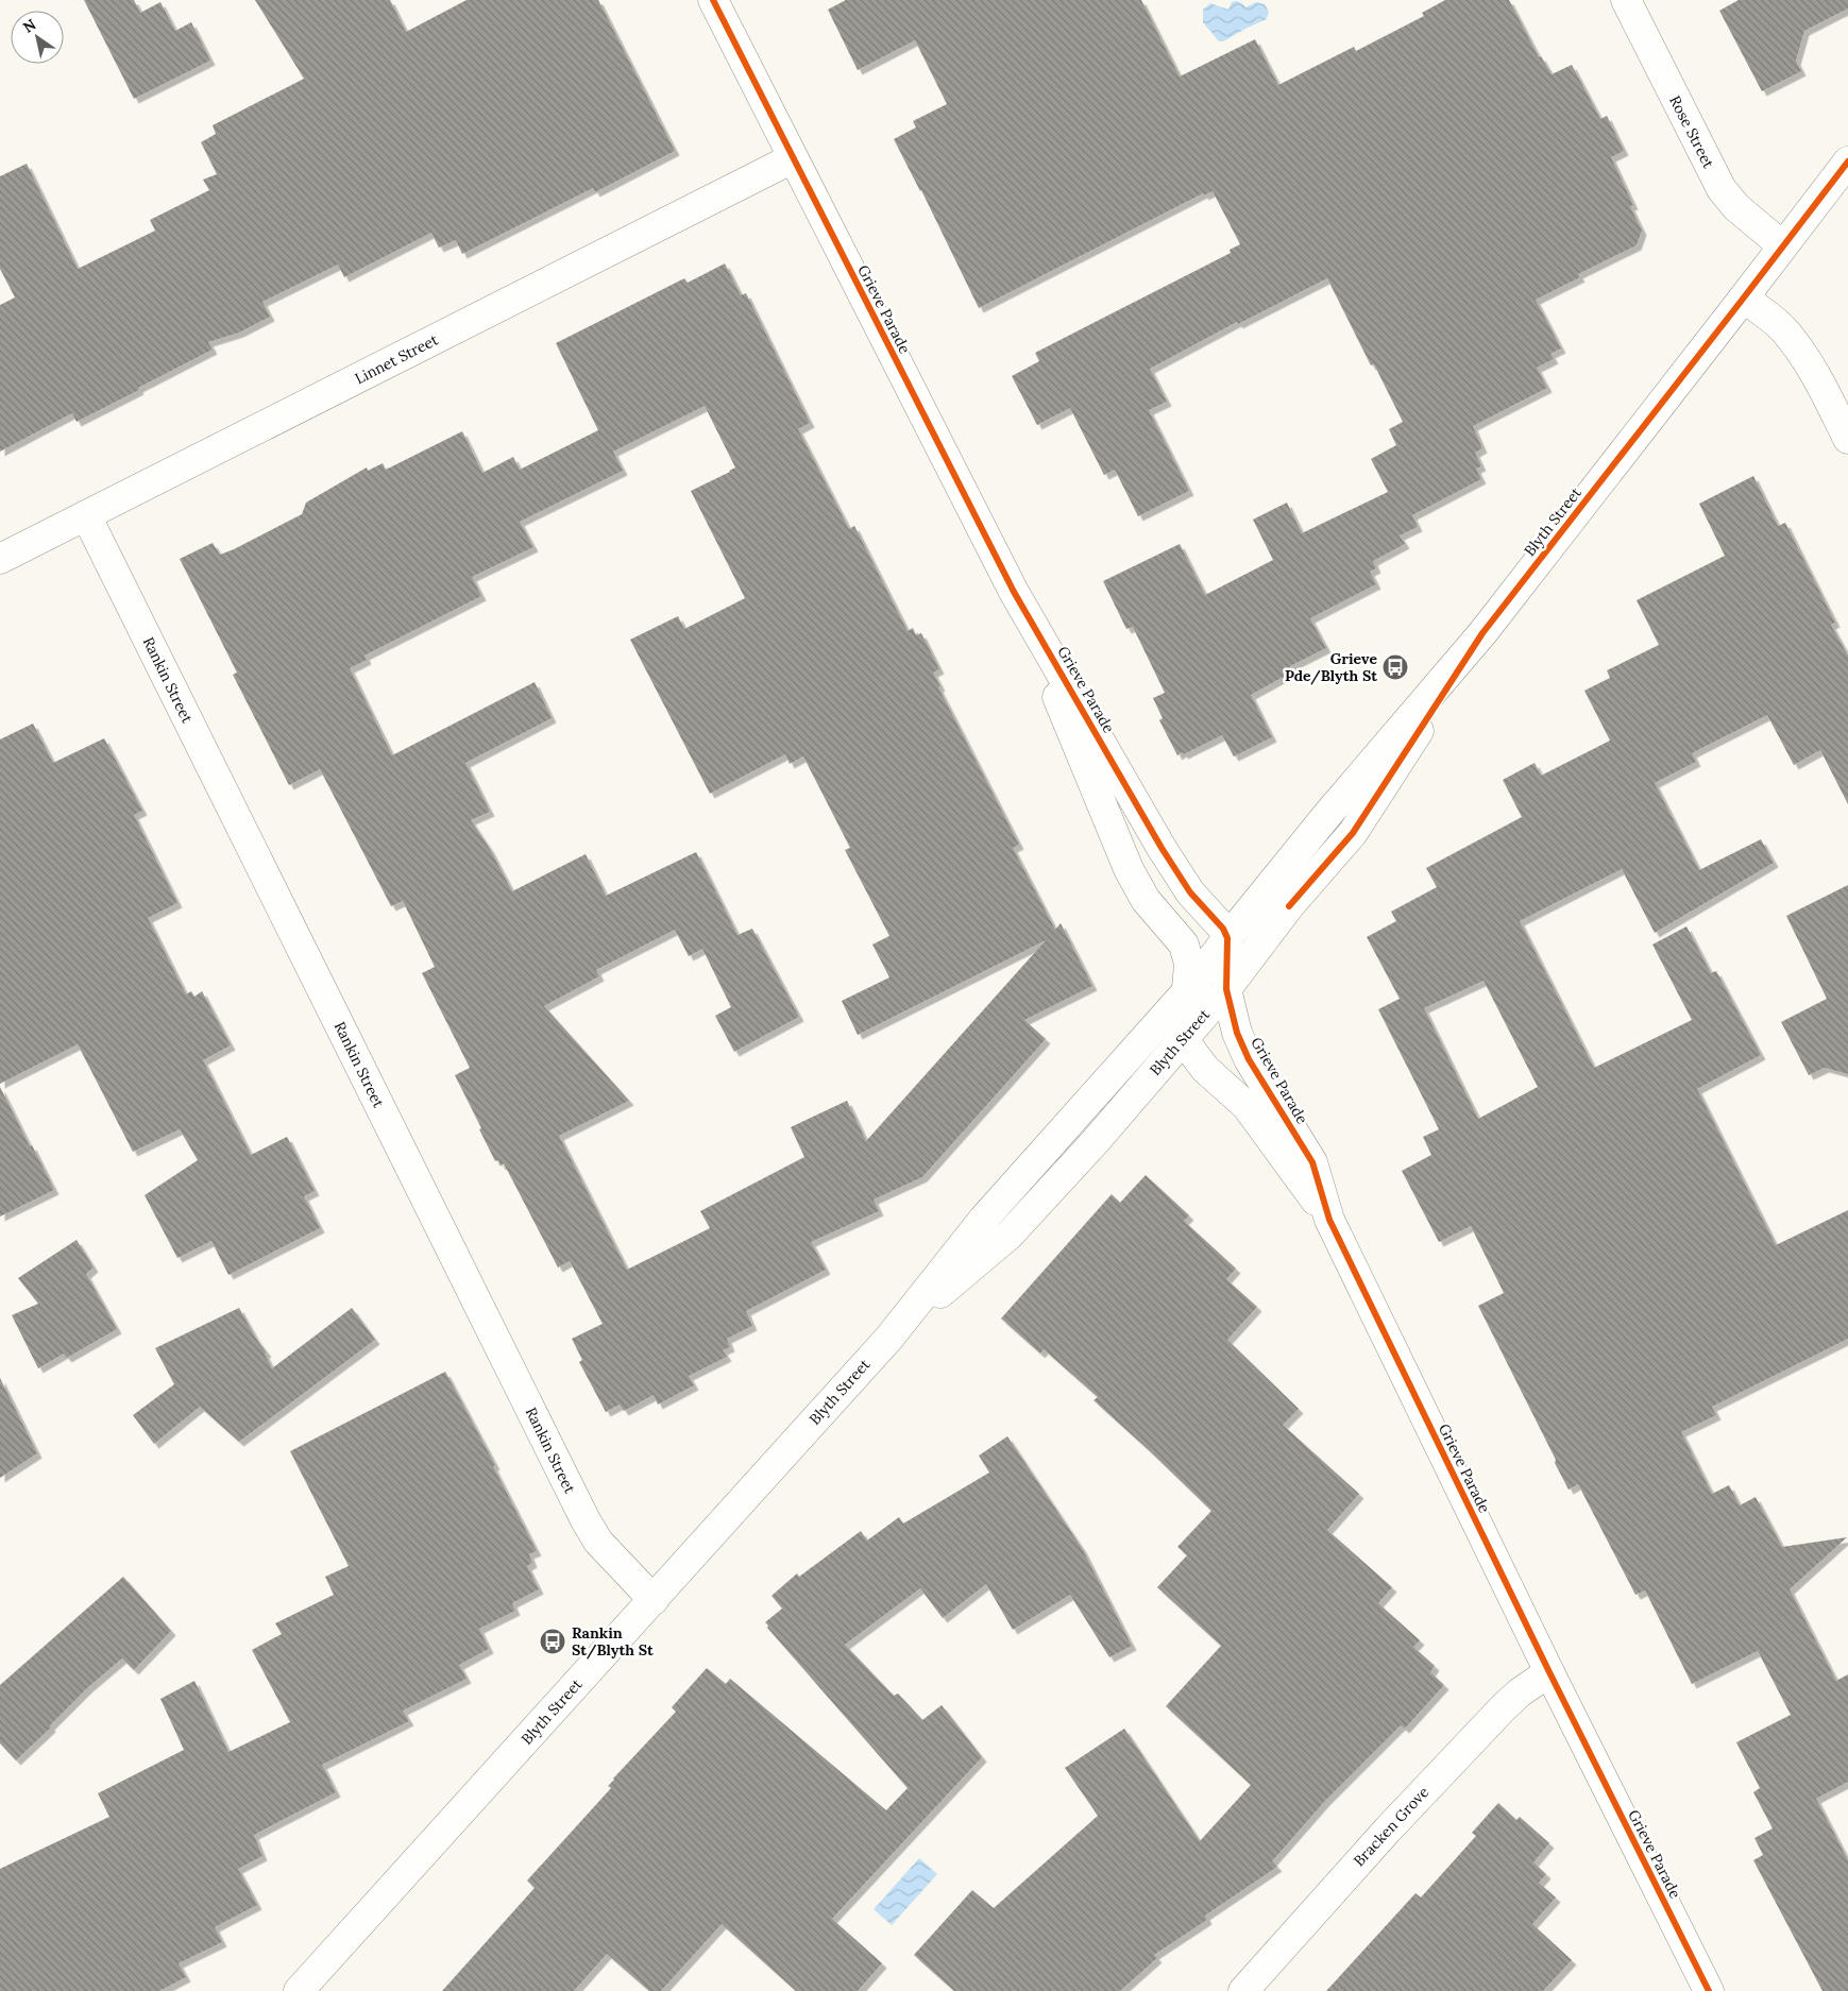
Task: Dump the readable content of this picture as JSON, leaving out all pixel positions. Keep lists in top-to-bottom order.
{
  "streets": {
    "street": [
      "Rose Street",
      "Grieve Parade",
      "Linnet Street",
      "Blyth Street",
      "Rankin Street",
      "Bracken Grove"
    ]
  },
  "crossings": [
    ["Rose Street", "Blyth Street"],
    ["Grieve Parade", "Linnet Street"],
    ["Grieve Parade", "Blyth Street"],
    ["Grieve Parade", "Bracken Grove"],
    ["Linnet Street", "Rankin Street"],
    ["Blyth Street", "Rankin Street"]
  ],
  "places": {
    "bus stop": ["Grieve Pde/Blyth St", "Rankin St/Blyth St"]
  },
  "north": "top left"
}
